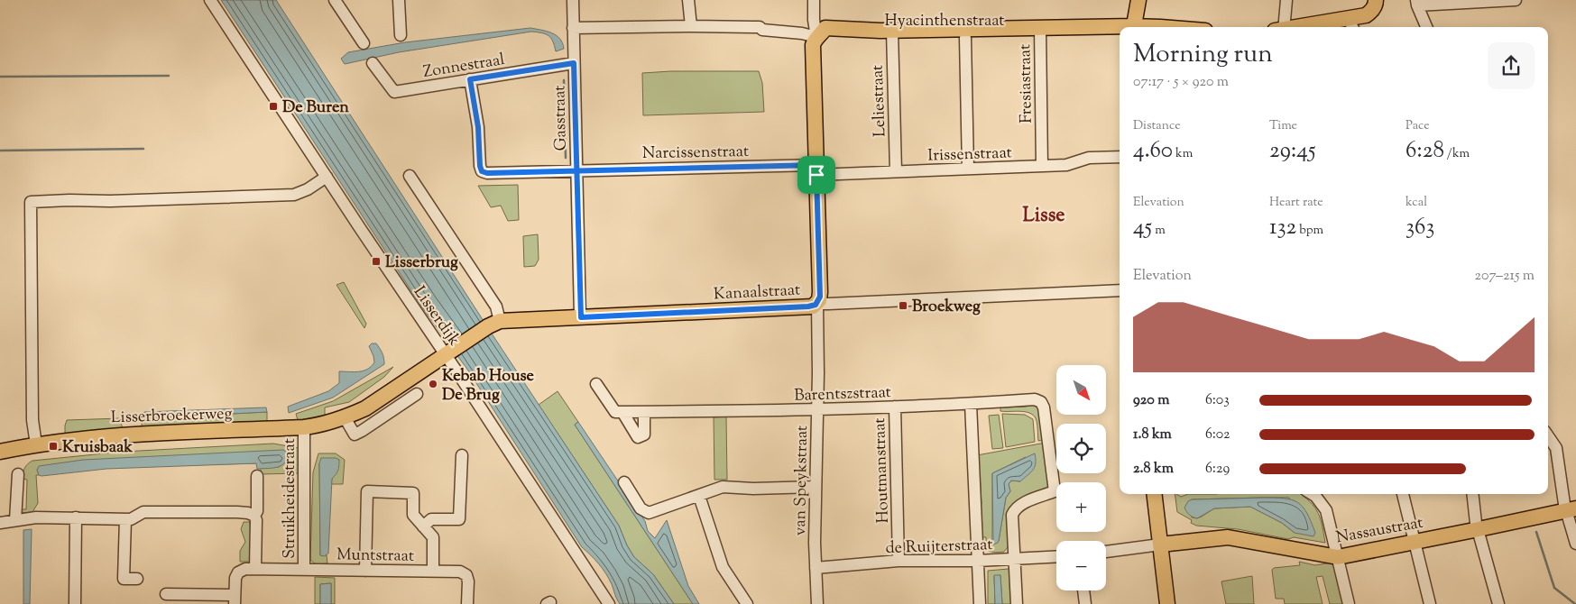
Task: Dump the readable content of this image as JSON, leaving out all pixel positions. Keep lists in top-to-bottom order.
{
  "streets": {
    "main road": [
      "Hyacinthenstraat",
      "Kanaalstraat",
      "Lisserbroekerweg",
      "Nassaustraat"
    ],
    "street": [
      "Zonnestraal",
      "Fresiastraat",
      "Leliestraat",
      "Gasstraat",
      "Narcissenstraat",
      "Irissenstraat",
      "Lisserdijk",
      "Barentszstraat",
      "Houtmanstraat",
      "van Speykstraat",
      "Struikheidestraat",
      "de Ruijterstraat",
      "Muntstraat"
    ]
  },
  "crossings": [
    ["Hyacinthenstraat", "Fresiastraat"],
    ["Hyacinthenstraat", "Leliestraat"],
    ["Zonnestraal", "Gasstraat"],
    ["Zonnestraal", "Narcissenstraat"],
    ["Fresiastraat", "Irissenstraat"],
    ["Leliestraat", "Irissenstraat"],
    ["Gasstraat", "Narcissenstraat"],
    ["Gasstraat", "Kanaalstraat"],
    ["Narcissenstraat", "Irissenstraat"],
    ["Kanaalstraat", "Lisserbroekerweg"],
    ["Kanaalstraat", "van Speykstraat"],
    ["Lisserdijk", "Lisserbroekerweg"],
    ["Barentszstraat", "Houtmanstraat"],
    ["Barentszstraat", "van Speykstraat"],
    ["Barentszstraat", "de Ruijterstraat"],
    ["Lisserbroekerweg", "Struikheidestraat"],
    ["Houtmanstraat", "de Ruijterstraat"],
    ["van Speykstraat", "de Ruijterstraat"],
    ["Struikheidestraat", "Muntstraat"]
  ],
  "districts": ["Lisse"],
  "places": {
    "transit": [
      "De Buren",
      "Lisserbrug",
      "Broekweg",
      "Kruisbaak"
    ],
    "other": ["Kebab House De Brug"]
  },
  "north": "bottom right",
  "page": {
    "heading": ["Morning run", "07:17 · 5 × 920 m"],
    "stats": [
      ["Distance", "4.60 km"],
      ["Time", "29:45"],
      ["Pace", "6:28 /km"],
      ["Elevation", "45 m"],
      ["Heart rate", "132 bpm"],
      ["kcal", "363"]
    ],
    "chart": ["Elevation", "207–215 m"],
    "map_buttons": ["+", "−"],
    "list": [
      {
        "name": "920 m",
        "note": "6:03"
      },
      {
        "name": "1.8 km",
        "note": "6:02"
      },
      {
        "name": "2.8 km",
        "note": "6:29"
      }
    ]
  }
}
